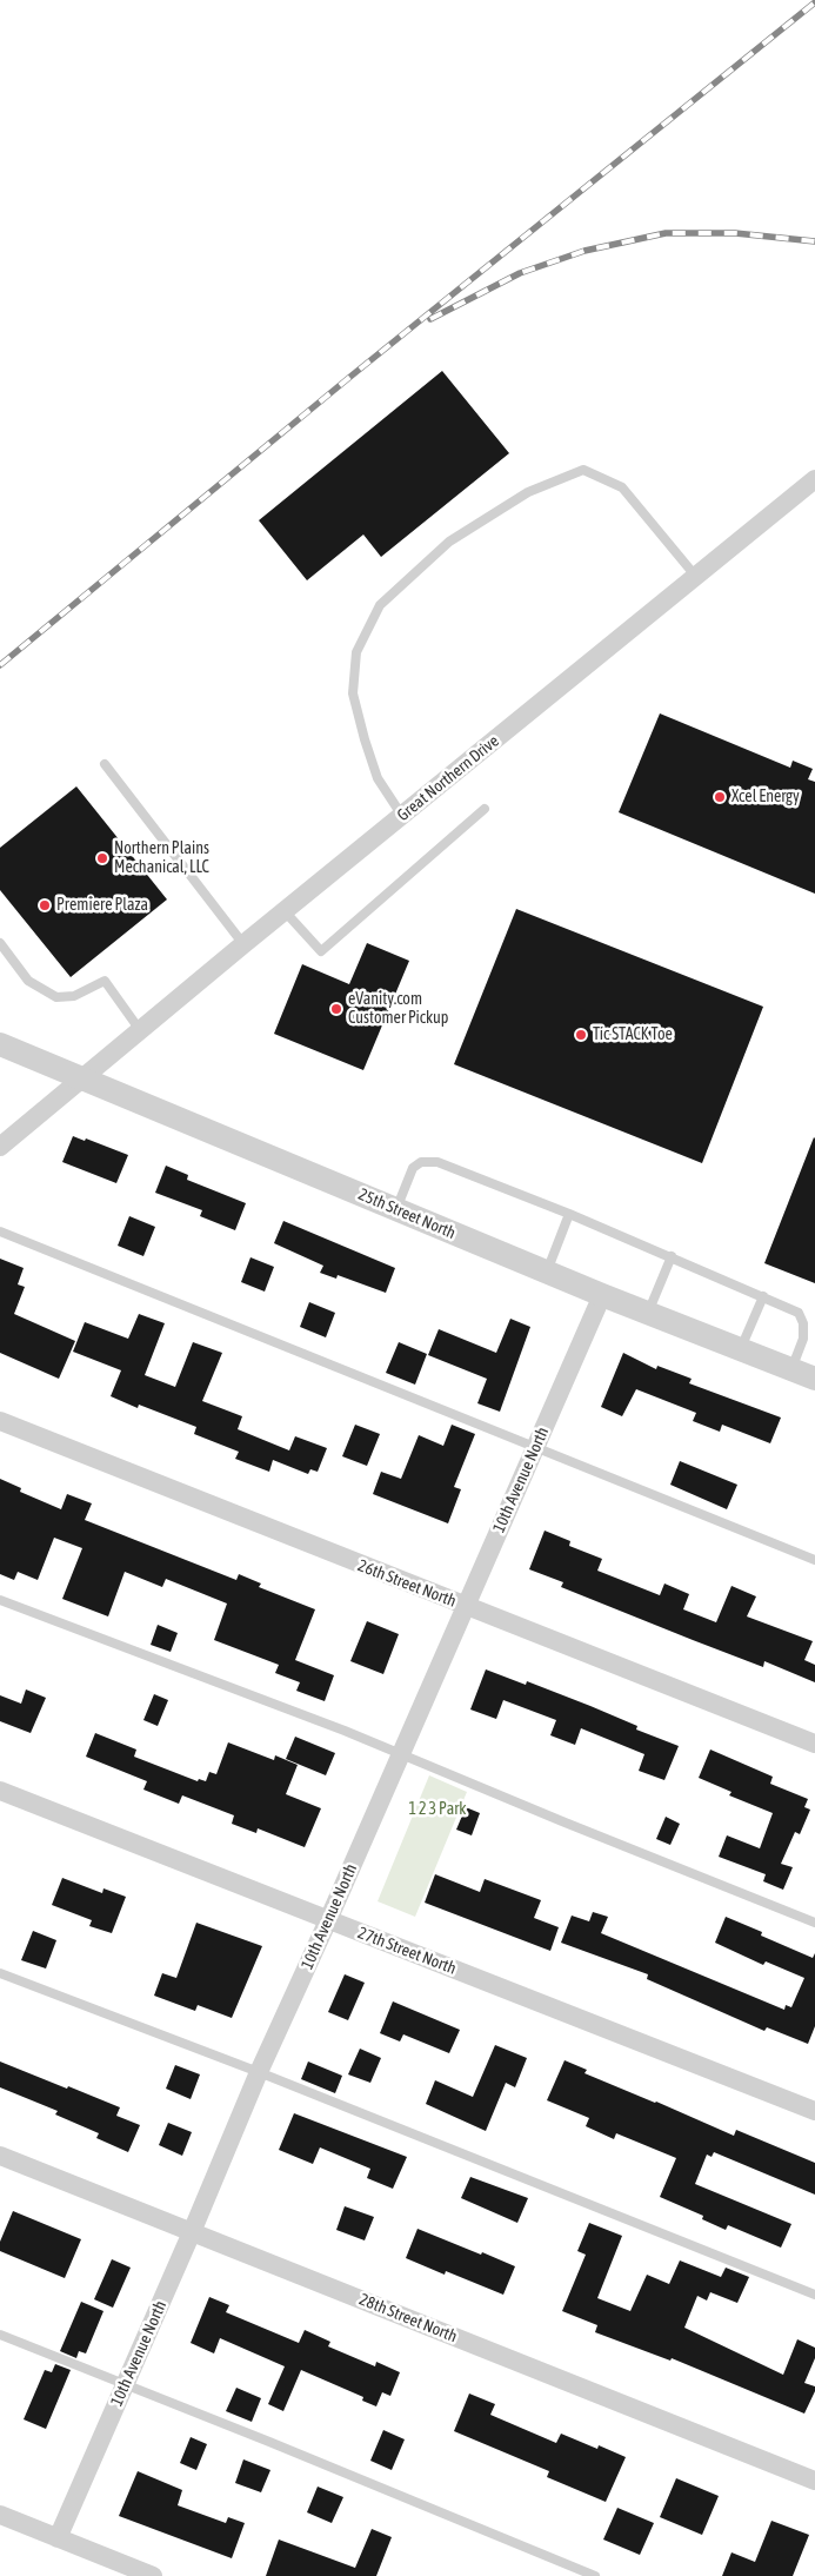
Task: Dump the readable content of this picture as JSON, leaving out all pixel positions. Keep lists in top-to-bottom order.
{
  "streets": {
    "street": [
      "Great Northern Drive",
      "25th Street North",
      "10th Avenue North",
      "26th Street North",
      "27th Street North",
      "28th Street North"
    ]
  },
  "crossings": [
    ["Great Northern Drive", "25th Street North"],
    ["25th Street North", "10th Avenue North"],
    ["10th Avenue North", "26th Street North"],
    ["10th Avenue North", "27th Street North"],
    ["10th Avenue North", "28th Street North"]
  ],
  "parks": ["1 2 3 Park"],
  "places": [
    "Xcel Energy",
    "Northern Plains Mechanical, LLC",
    "Premiere Plaza",
    "eVanity.com Customer Pickup",
    "Tic STACK Toe"
  ]
}
